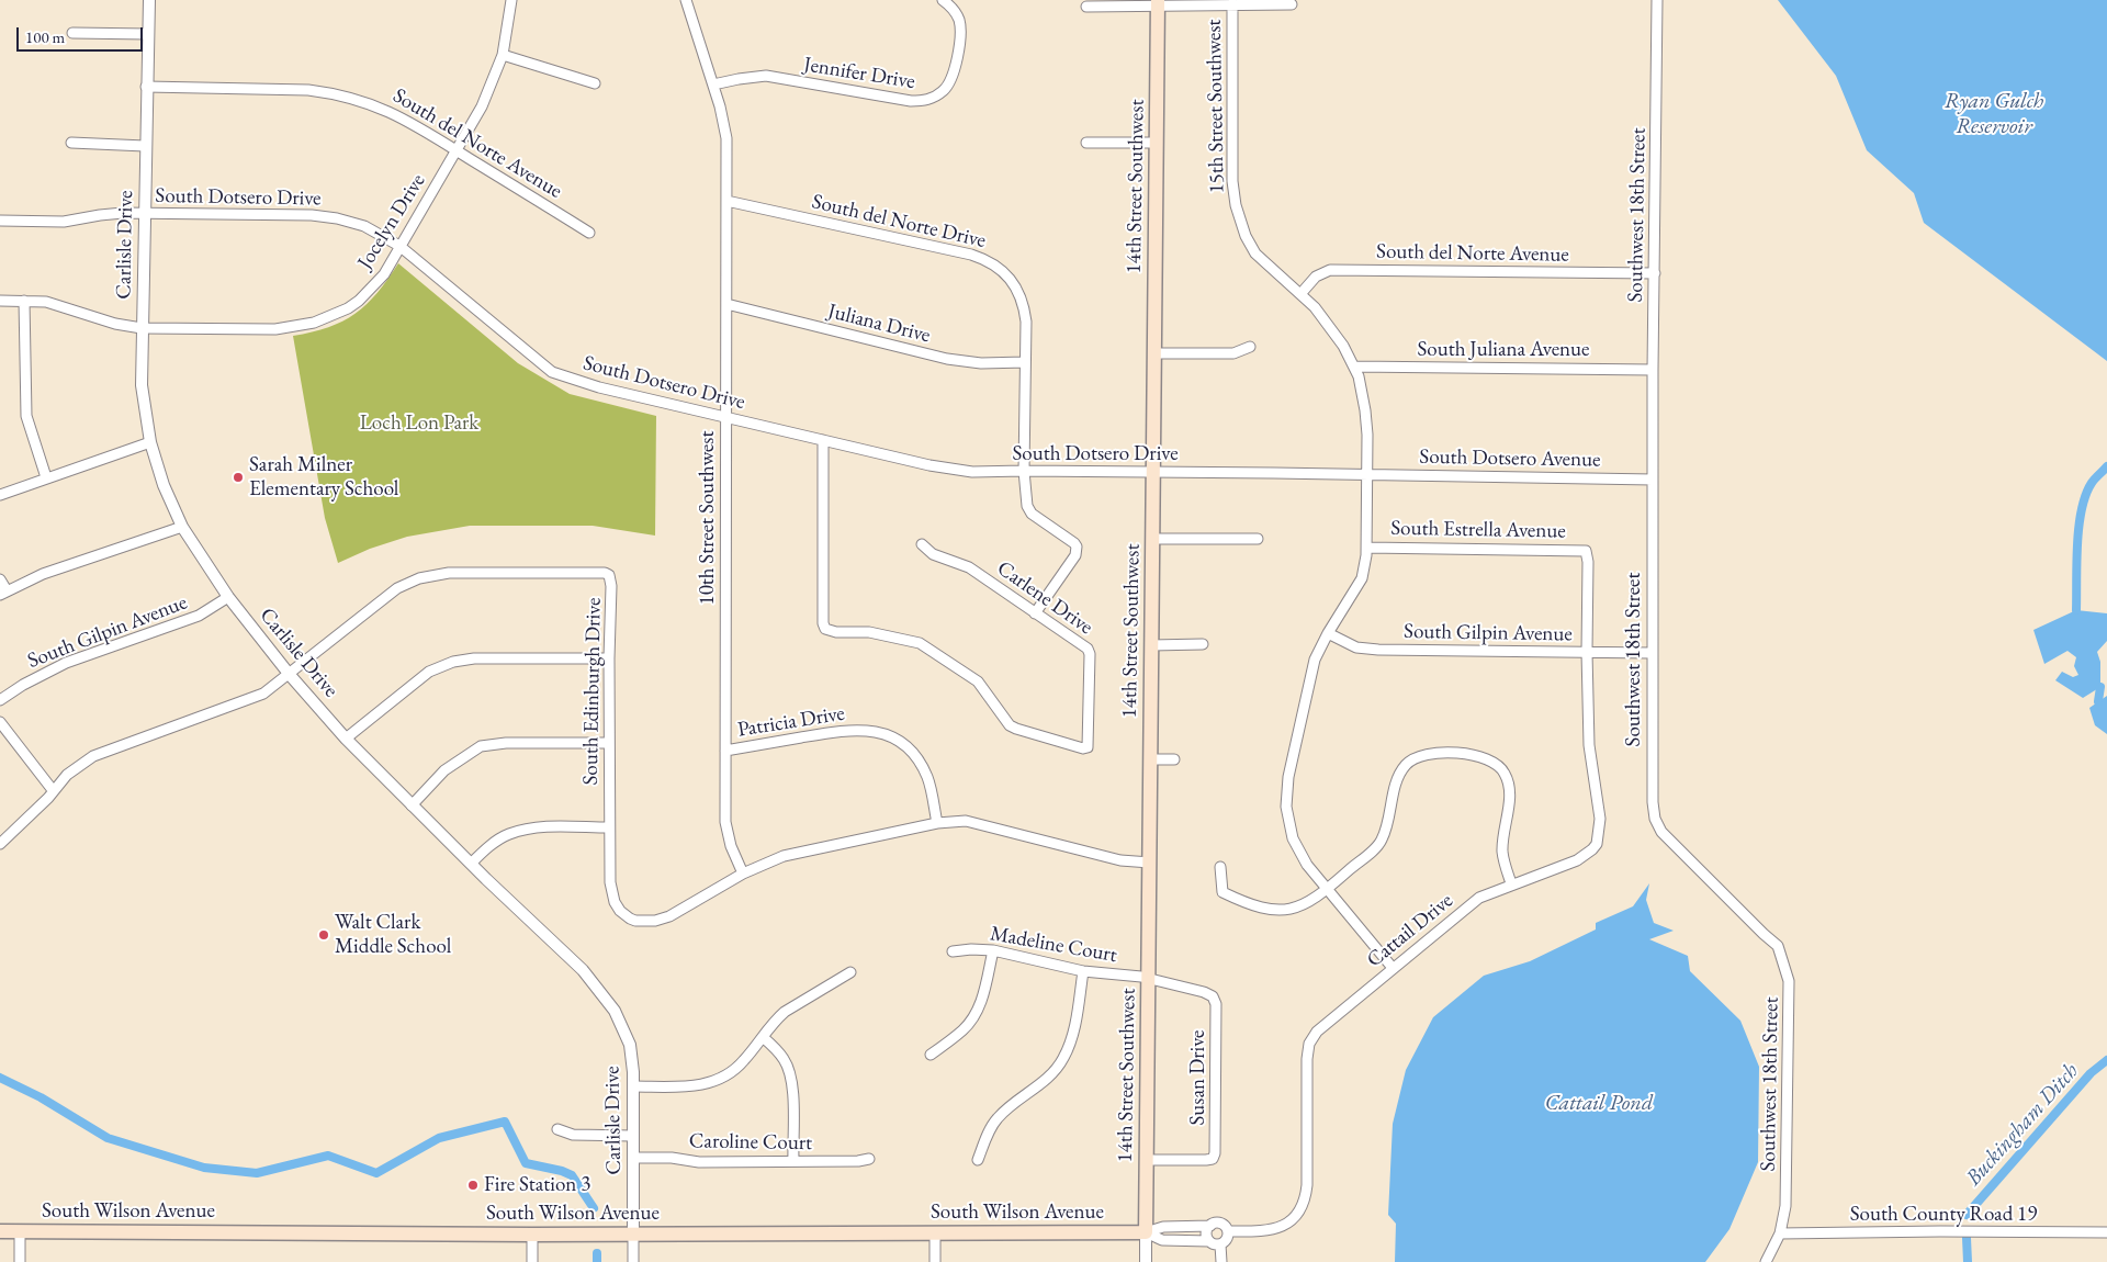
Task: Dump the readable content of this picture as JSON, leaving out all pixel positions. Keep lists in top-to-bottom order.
{
  "streets": {
    "main road": ["14th Street Southwest", "South Wilson Avenue"],
    "street": [
      "Jennifer Drive",
      "15th Street Southwest",
      "South del Norte Avenue",
      "South Dotsero Drive",
      "Southwest 18th Street",
      "Jocelyn Drive",
      "South del Norte Drive",
      "Carlisle Drive",
      "Juliana Drive",
      "South Juliana Avenue",
      "South Dotsero Avenue",
      "10th Street Southwest",
      "South Estrella Avenue",
      "Carlene Drive",
      "South Gilpin Avenue",
      "South Edinburgh Drive",
      "Patricia Drive",
      "Cattail Drive",
      "Madeline Court",
      "Susan Drive",
      "Caroline Court",
      "South County Road 19"
    ]
  },
  "crossings": [
    ["Jennifer Drive", "10th Street Southwest"],
    ["15th Street Southwest", "South del Norte Avenue"],
    ["15th Street Southwest", "South Dotsero Drive"],
    ["15th Street Southwest", "South Juliana Avenue"],
    ["15th Street Southwest", "South Dotsero Avenue"],
    ["15th Street Southwest", "South Estrella Avenue"],
    ["15th Street Southwest", "South Gilpin Avenue"],
    ["15th Street Southwest", "Cattail Drive"],
    ["South del Norte Avenue", "Southwest 18th Street"],
    ["South del Norte Avenue", "Jocelyn Drive"],
    ["South del Norte Avenue", "Carlisle Drive"],
    ["14th Street Southwest", "South Dotsero Drive"],
    ["14th Street Southwest", "South Edinburgh Drive"],
    ["14th Street Southwest", "Madeline Court"],
    ["14th Street Southwest", "Susan Drive"],
    ["14th Street Southwest", "South Wilson Avenue"],
    ["South Dotsero Drive", "Jocelyn Drive"],
    ["South Dotsero Drive", "South del Norte Drive"],
    ["South Dotsero Drive", "Carlisle Drive"],
    ["South Dotsero Drive", "South Dotsero Avenue"],
    ["South Dotsero Drive", "10th Street Southwest"],
    ["South Dotsero Drive", "Carlene Drive"],
    ["Southwest 18th Street", "South Juliana Avenue"],
    ["Southwest 18th Street", "South Dotsero Avenue"],
    ["Southwest 18th Street", "South Gilpin Avenue"],
    ["Southwest 18th Street", "South County Road 19"],
    ["Jocelyn Drive", "Carlisle Drive"],
    ["South del Norte Drive", "Juliana Drive"],
    ["South del Norte Drive", "10th Street Southwest"],
    ["South del Norte Drive", "Carlene Drive"],
    ["Carlisle Drive", "South Gilpin Avenue"],
    ["Carlisle Drive", "South Edinburgh Drive"],
    ["Carlisle Drive", "Caroline Court"],
    ["Carlisle Drive", "South Wilson Avenue"],
    ["Juliana Drive", "10th Street Southwest"],
    ["10th Street Southwest", "South Edinburgh Drive"],
    ["10th Street Southwest", "Patricia Drive"],
    ["South Estrella Avenue", "South Gilpin Avenue"],
    ["South Estrella Avenue", "Cattail Drive"],
    ["South Gilpin Avenue", "Cattail Drive"],
    ["South Edinburgh Drive", "Patricia Drive"],
    ["Cattail Drive", "South Wilson Avenue"],
    ["Madeline Court", "Susan Drive"]
  ],
  "water": ["Ryan Gulch Reservoir", "Cattail Pond", "Buckingham Ditch"],
  "parks": ["Loch Lon Park"],
  "places": ["Sarah Milner Elementary School", "Walt Clark Middle School", "Fire Station 3"],
  "scale_bar": "100 m"
}
